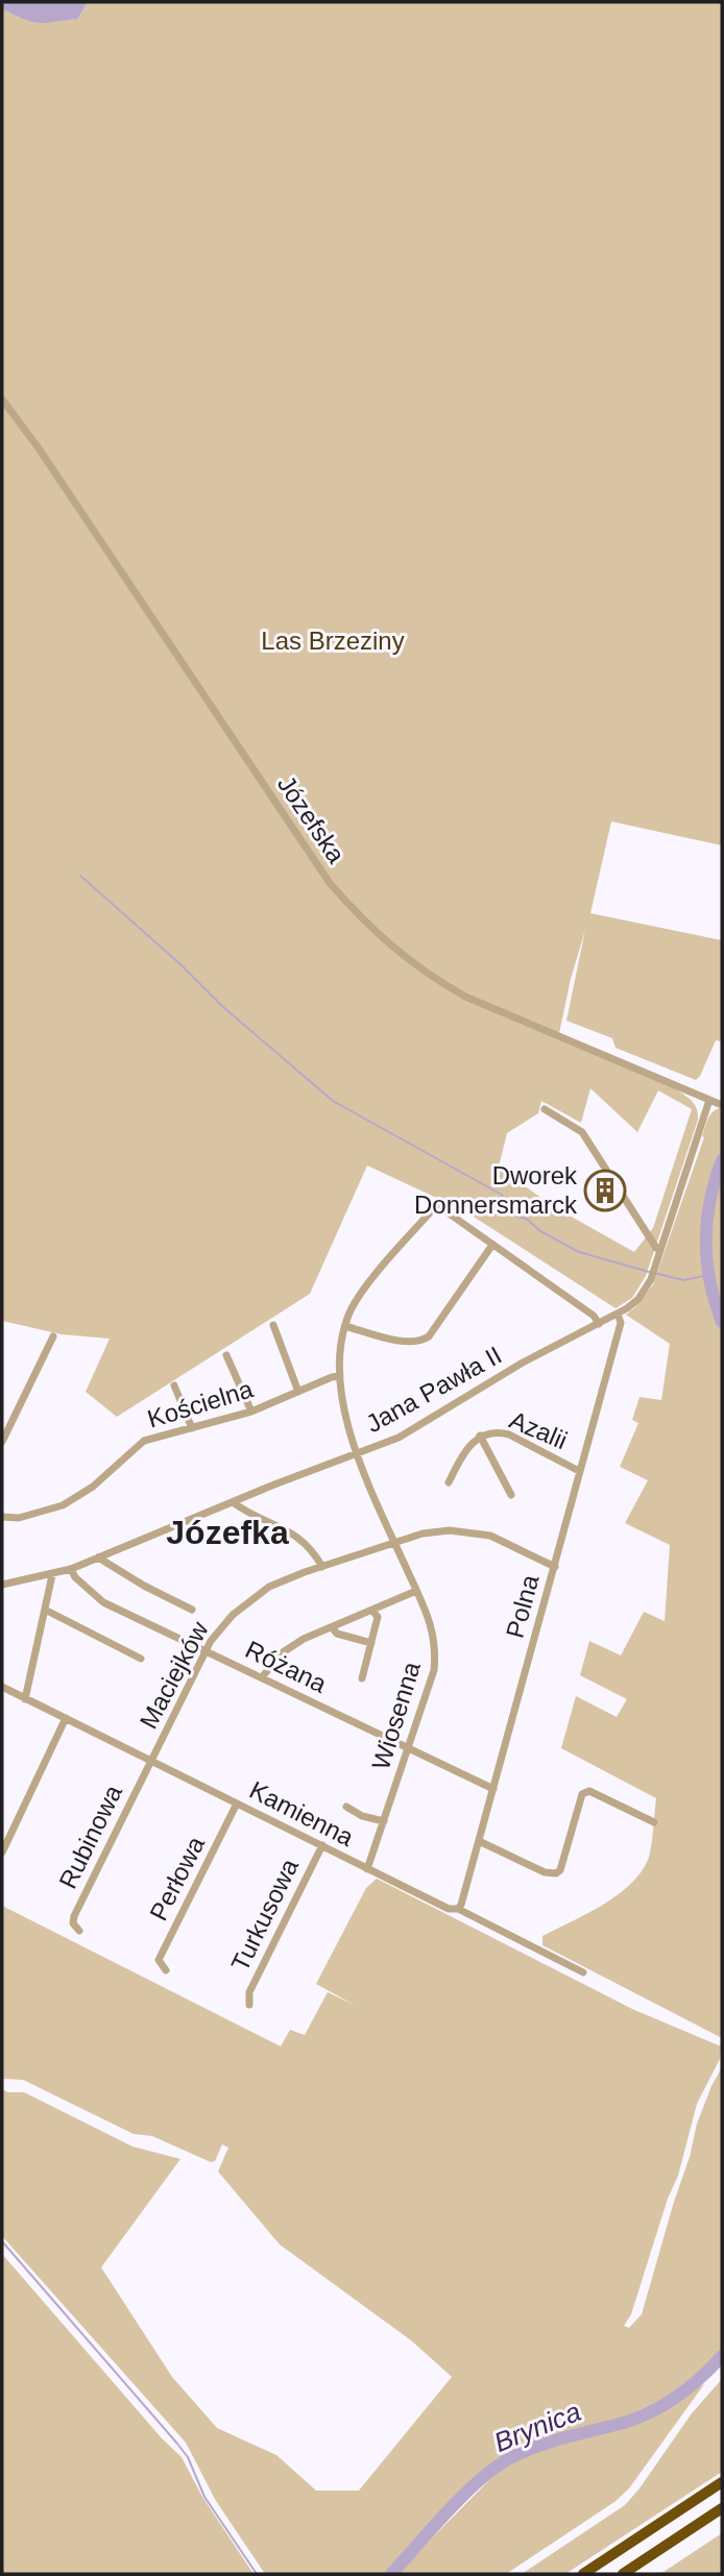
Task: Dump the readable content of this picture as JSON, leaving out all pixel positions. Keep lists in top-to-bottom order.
{
  "streets": {
    "street": [
      "Józefska",
      "Jana Pawła II",
      "Kościelna",
      "Azalii",
      "Polna",
      "Różana",
      "Maciejków",
      "Wiosenna",
      "Kamienna",
      "Rubinowa",
      "Perłowa",
      "Turkusowa"
    ]
  },
  "crossings": [
    ["Józefska", "Jana Pawła II"],
    ["Jana Pawła II", "Polna"],
    ["Jana Pawła II", "Różana"],
    ["Jana Pawła II", "Wiosenna"],
    ["Kościelna", "Wiosenna"],
    ["Azalii", "Polna"],
    ["Polna", "Różana"],
    ["Polna", "Maciejków"],
    ["Polna", "Kamienna"],
    ["Różana", "Maciejków"],
    ["Różana", "Wiosenna"],
    ["Maciejków", "Wiosenna"],
    ["Maciejków", "Kamienna"],
    ["Maciejków", "Rubinowa"],
    ["Wiosenna", "Kamienna"],
    ["Kamienna", "Rubinowa"],
    ["Kamienna", "Perłowa"],
    ["Kamienna", "Turkusowa"]
  ],
  "districts": ["Józefka"],
  "water": ["Brynica"],
  "parks": ["Las Brzeziny"],
  "places": {
    "building": ["Dworek Donnersmarck"]
  }
}
